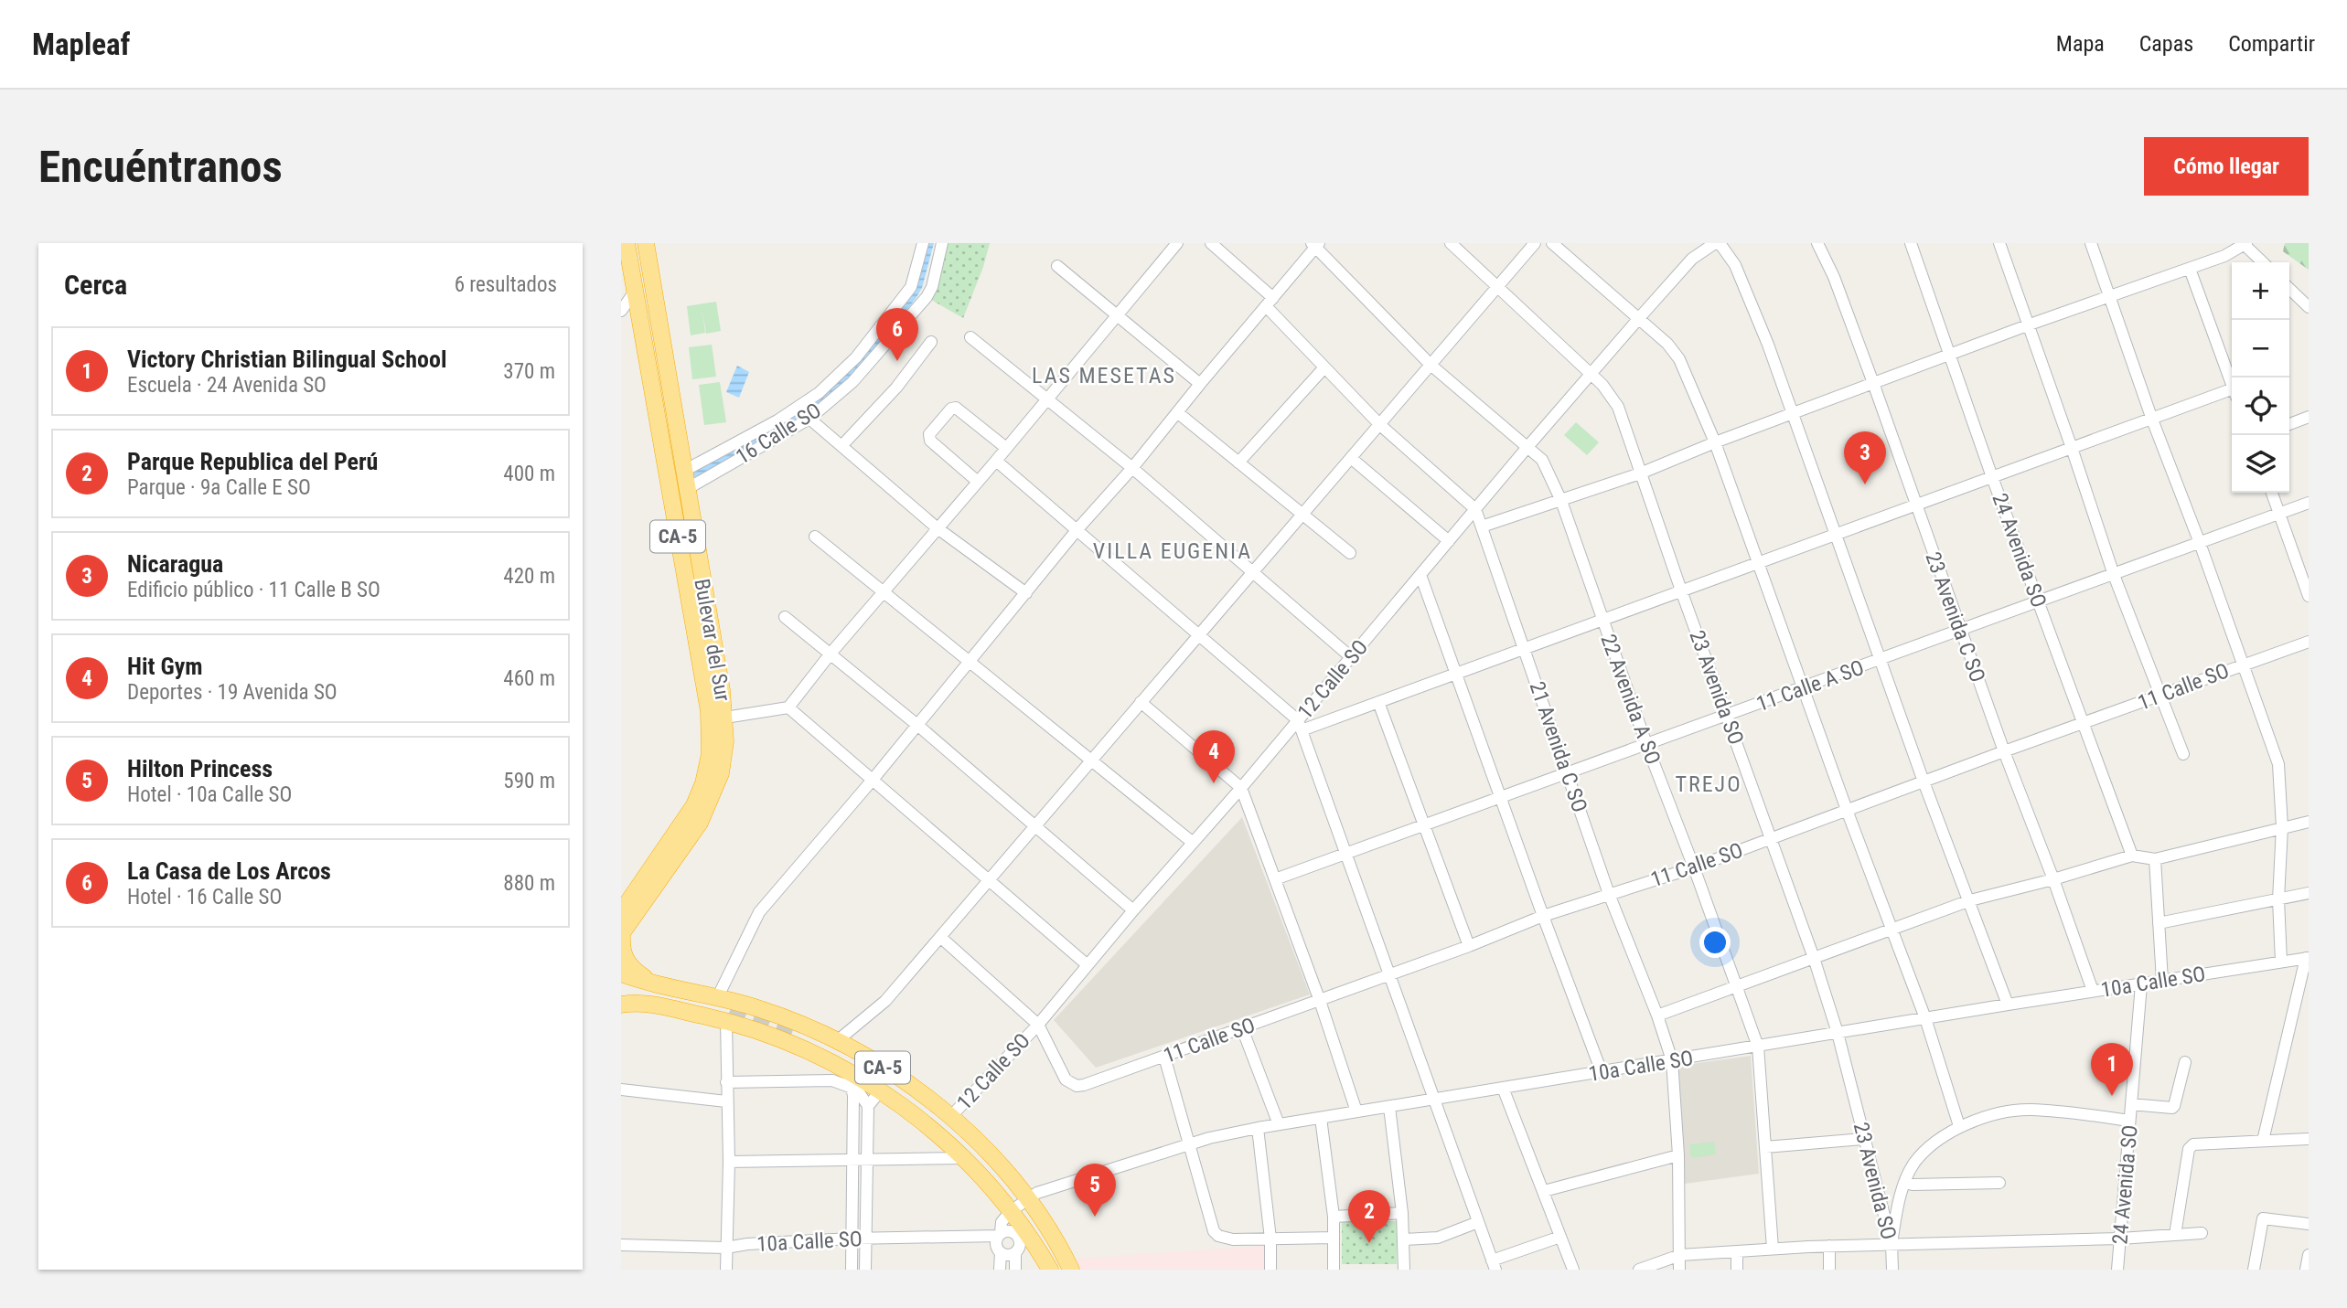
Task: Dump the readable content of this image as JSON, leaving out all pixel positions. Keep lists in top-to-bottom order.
{
  "streets": {
    "highway": ["CA-5", "Bulevar del Sur"],
    "street": [
      "16 Calle SO",
      "24 Avenida SO",
      "23 Avenida C SO",
      "12 Calle SO",
      "11 Calle A SO",
      "11 Calle SO",
      "23 Avenida SO",
      "22 Avenida A SO",
      "21 Avenida C SO",
      "10a Calle SO"
    ]
  },
  "crossings": [
    ["16 Calle SO", "Bulevar del Sur"],
    ["CA-5", "12 Calle SO"],
    ["CA-5", "10a Calle SO"],
    ["24 Avenida SO", "11 Calle A SO"],
    ["24 Avenida SO", "11 Calle SO"],
    ["24 Avenida SO", "10a Calle SO"],
    ["23 Avenida C SO", "11 Calle A SO"],
    ["23 Avenida C SO", "11 Calle SO"],
    ["23 Avenida C SO", "10a Calle SO"],
    ["12 Calle SO", "11 Calle SO"],
    ["12 Calle SO", "23 Avenida SO"],
    ["12 Calle SO", "22 Avenida A SO"],
    ["12 Calle SO", "21 Avenida C SO"],
    ["11 Calle A SO", "23 Avenida SO"],
    ["11 Calle A SO", "22 Avenida A SO"],
    ["11 Calle A SO", "21 Avenida C SO"],
    ["11 Calle SO", "23 Avenida SO"],
    ["11 Calle SO", "22 Avenida A SO"],
    ["11 Calle SO", "21 Avenida C SO"],
    ["23 Avenida SO", "10a Calle SO"],
    ["22 Avenida A SO", "10a Calle SO"],
    ["21 Avenida C SO", "10a Calle SO"]
  ],
  "districts": ["LAS MESETAS", "VILLA EUGENIA", "TREJO"],
  "page": {
    "header": "Mapleaf",
    "nav": ["Mapa", "Capas", "Compartir"],
    "buttons": "Cómo llegar",
    "title": "Encuéntranos",
    "heading": ["Cerca", "6 resultados"],
    "map_buttons": ["+", "−"],
    "pins": [
      "6",
      "3",
      "4",
      "1",
      "5",
      "2"
    ],
    "list": [
      {
        "mark": "1",
        "name": "Victory Christian Bilingual School",
        "note": "Escuela · 24 Avenida SO",
        "value": "370 m"
      },
      {
        "mark": "2",
        "name": "Parque Republica del Perú",
        "note": "Parque · 9a Calle E SO",
        "value": "400 m"
      },
      {
        "mark": "3",
        "name": "Nicaragua",
        "note": "Edificio público · 11 Calle B SO",
        "value": "420 m"
      },
      {
        "mark": "4",
        "name": "Hit Gym",
        "note": "Deportes · 19 Avenida SO",
        "value": "460 m"
      },
      {
        "mark": "5",
        "name": "Hilton Princess",
        "note": "Hotel · 10a Calle SO",
        "value": "590 m"
      },
      {
        "mark": "6",
        "name": "La Casa de Los Arcos",
        "note": "Hotel · 16 Calle SO",
        "value": "880 m"
      }
    ]
  }
}
